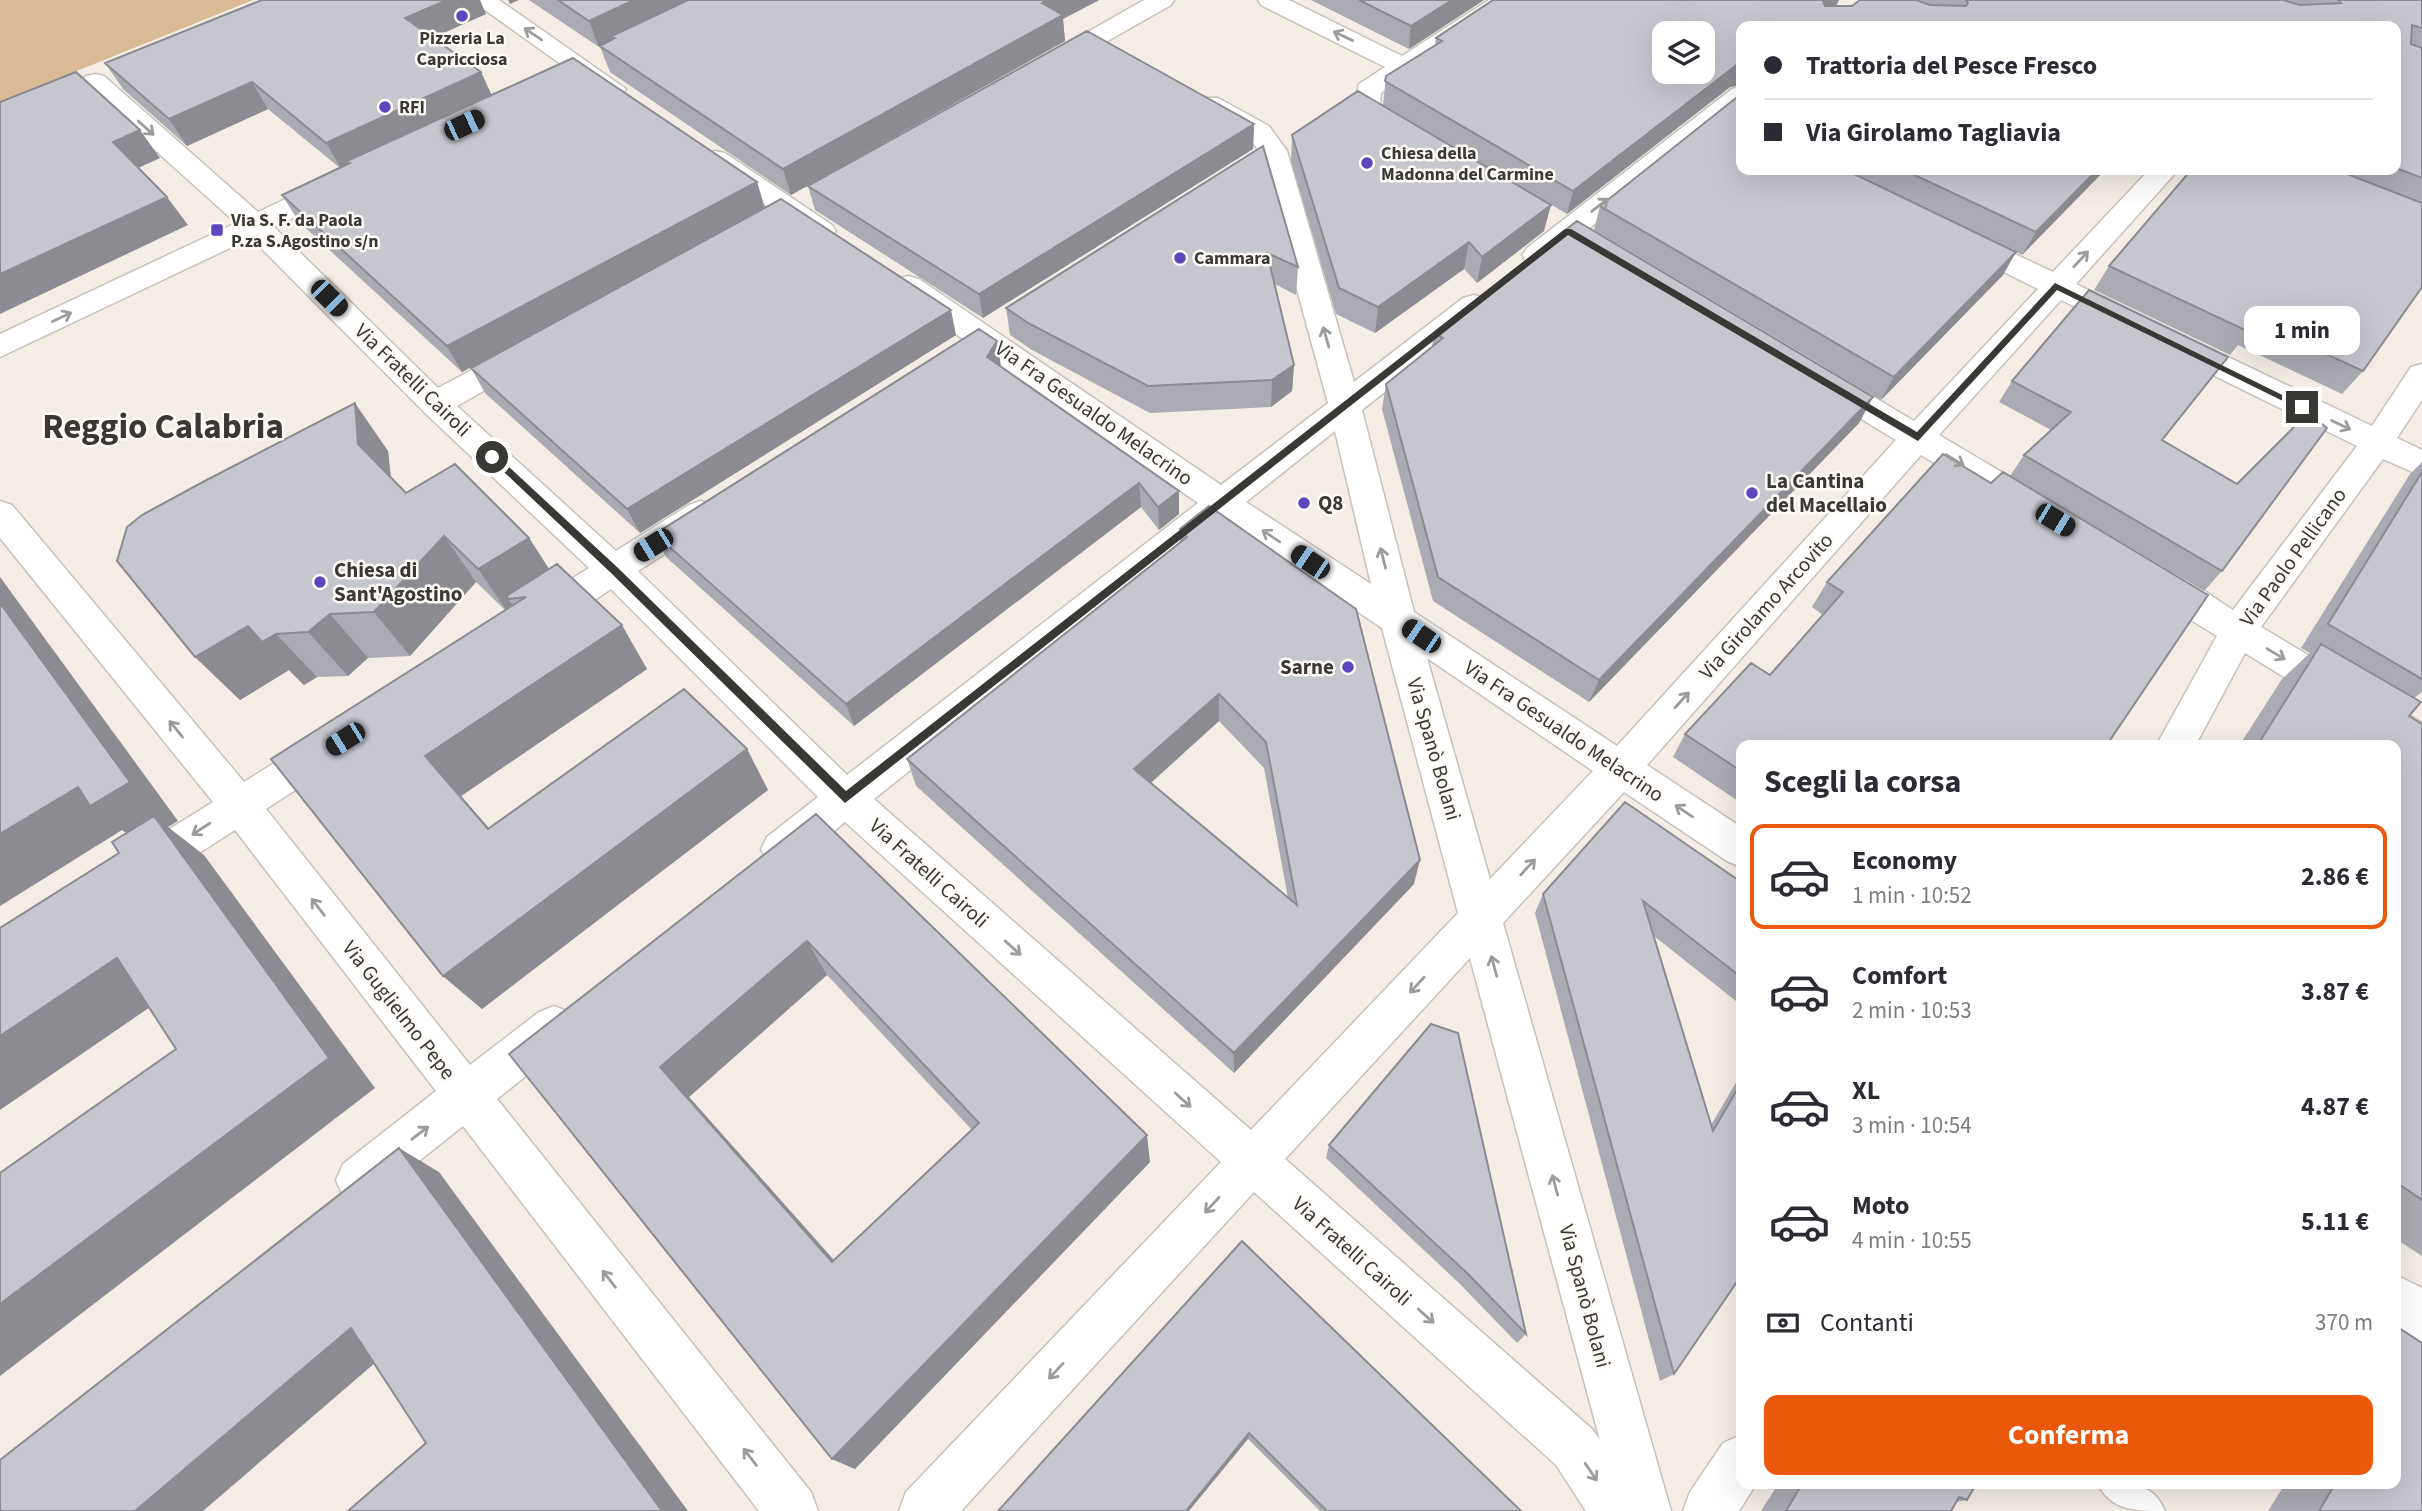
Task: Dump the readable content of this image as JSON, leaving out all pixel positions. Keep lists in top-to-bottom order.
{
  "streets": {
    "street": [
      "Via Fratelli Cairoli",
      "Via Fra Gesualdo Melacrino",
      "Via Paolo Pellicano",
      "Via Girolamo Arcovito",
      "Via Spanò Bolani",
      "Via Guglielmo Pepe"
    ]
  },
  "crossings": [
    ["Via Fratelli Cairoli", "Via Girolamo Arcovito"],
    ["Via Fra Gesualdo Melacrino", "Via Girolamo Arcovito"],
    ["Via Fra Gesualdo Melacrino", "Via Spanò Bolani"],
    ["Via Girolamo Arcovito", "Via Spanò Bolani"]
  ],
  "one_way": ["Via Fratelli Cairoli", "Via Spanò Bolani", "Via Guglielmo Pepe"],
  "districts": ["Reggio Calabria"],
  "places": {
    "other": [
      "Pizzeria La Capricciosa",
      "RFI",
      "Chiesa della Madonna del Carmine",
      "Cammara",
      "La Cantina del Macellaio",
      "Q8",
      "Chiesa di Sant'Agostino",
      "Sarne"
    ],
    "transit": ["Via S. F. da Paola P.za S.Agostino s/n"]
  },
  "page": {
    "banner": ["Trattoria del Pesce Fresco", "Via Girolamo Tagliavia"],
    "bubble": "1 min",
    "heading": "Scegli la corsa",
    "list": [
      {
        "name": "Economy",
        "note": "1 min · 10:52",
        "value": "2.86 €"
      },
      {
        "name": "Comfort",
        "note": "2 min · 10:53",
        "value": "3.87 €"
      },
      {
        "name": "XL",
        "note": "3 min · 10:54",
        "value": "4.87 €"
      },
      {
        "name": "Moto",
        "note": "4 min · 10:55",
        "value": "5.11 €"
      }
    ],
    "pay": ["Contanti", "370 m"],
    "buttons": "Conferma"
  }
}
